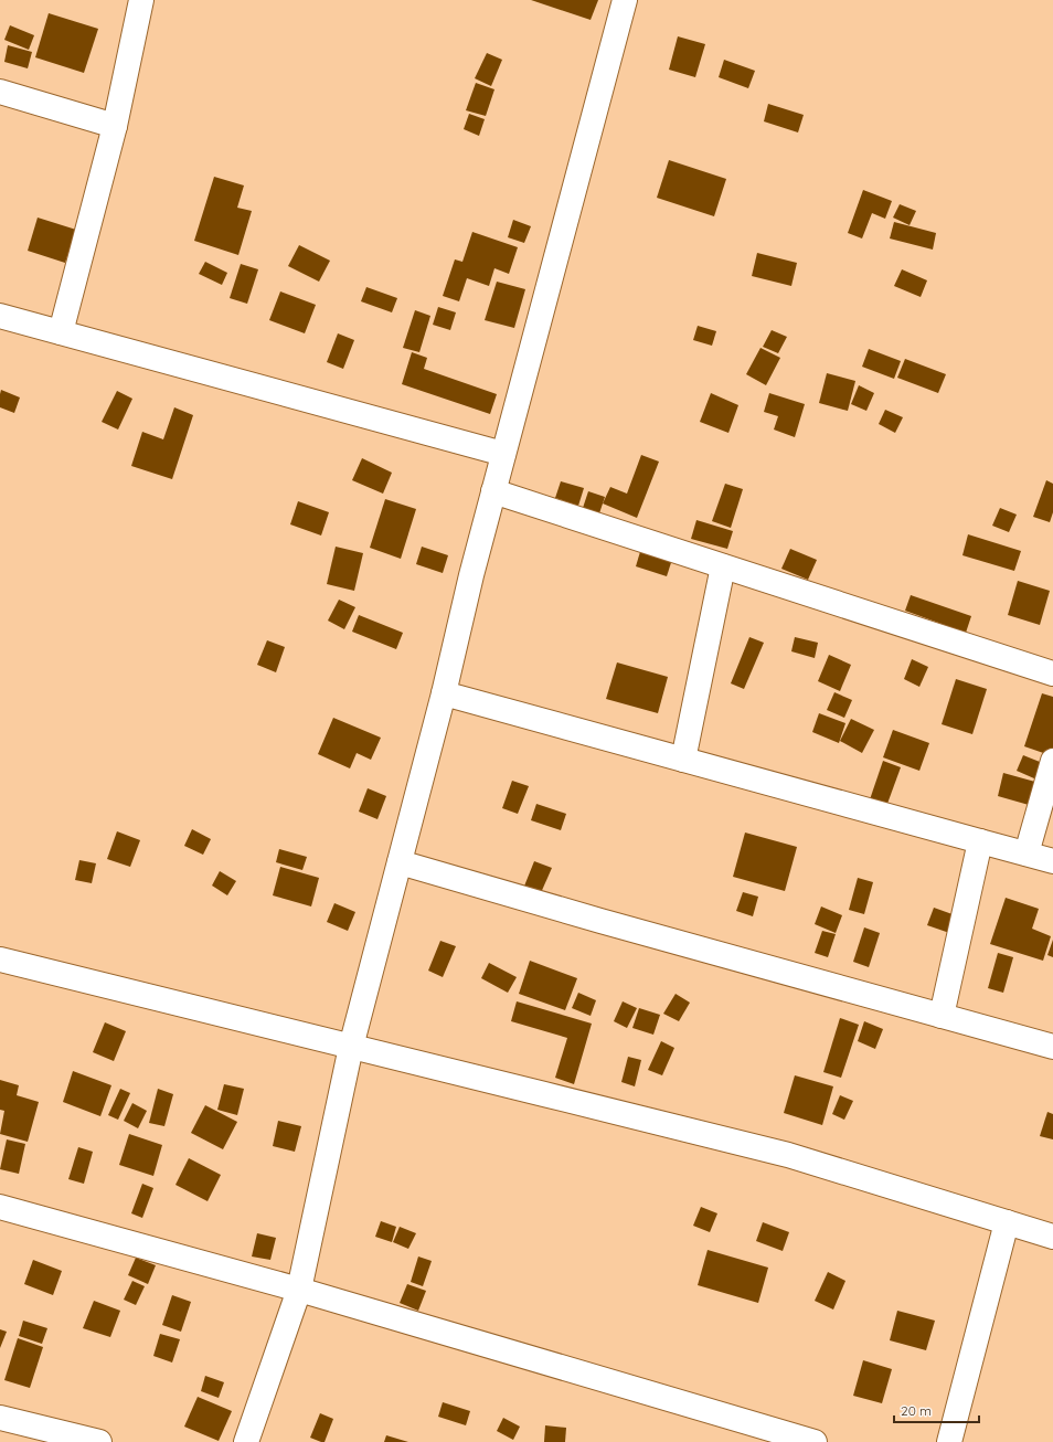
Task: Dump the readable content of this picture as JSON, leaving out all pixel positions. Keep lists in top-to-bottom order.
{
  "scale_bar": "20 m"
}
